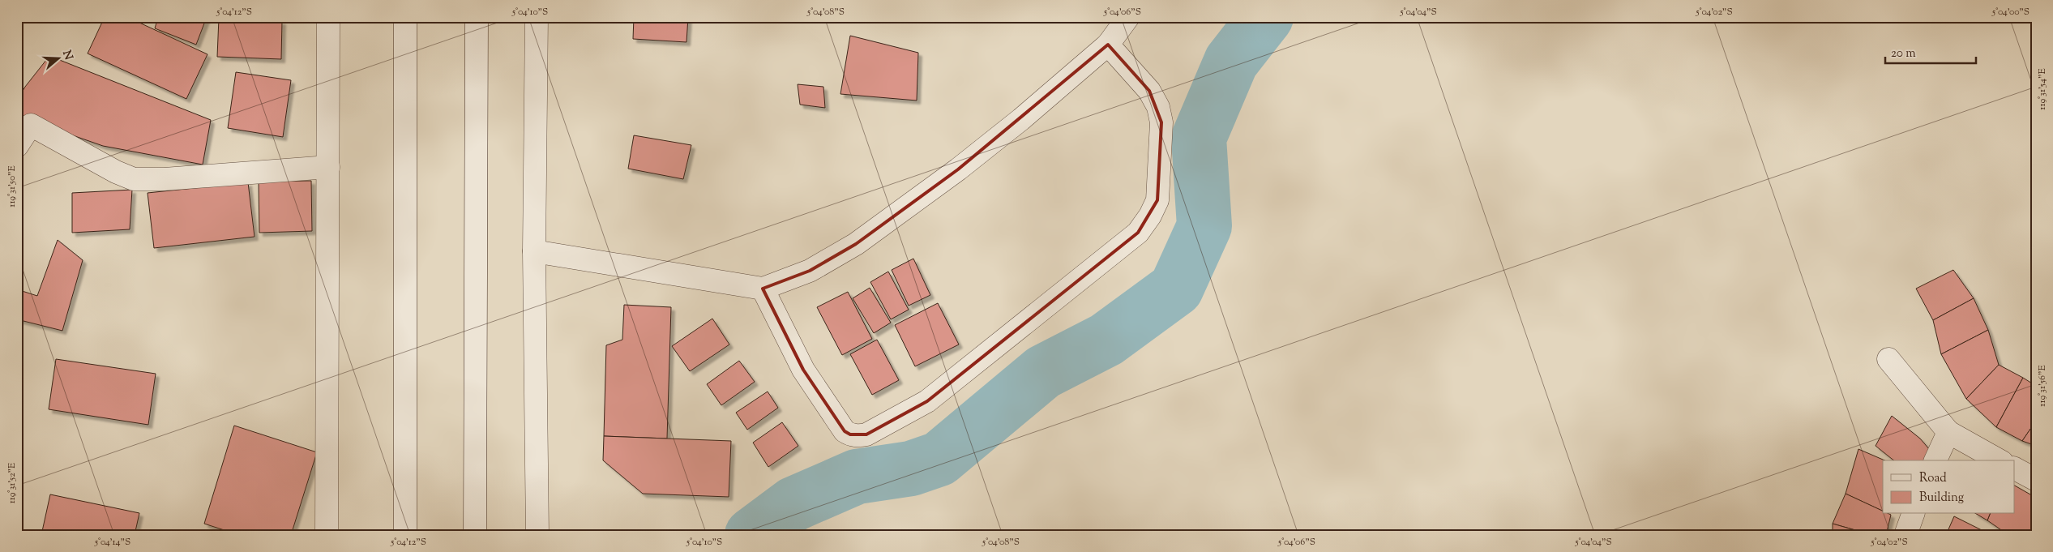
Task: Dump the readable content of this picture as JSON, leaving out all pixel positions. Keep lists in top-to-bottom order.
{
  "legend": ["Road", "Building"],
  "scale_bar": "20 m",
  "north": "right",
  "coordinates": [
    "5°04'12\"S",
    "5°04'10\"S",
    "5°04'08\"S",
    "5°04'06\"S",
    "5°04'04\"S",
    "5°04'02\"S",
    "5°04'00\"S",
    "119°31'54\"E",
    "119°31'50\"E",
    "119°31'56\"E",
    "119°31'52\"E",
    "5°04'14\"S"
  ]
}
